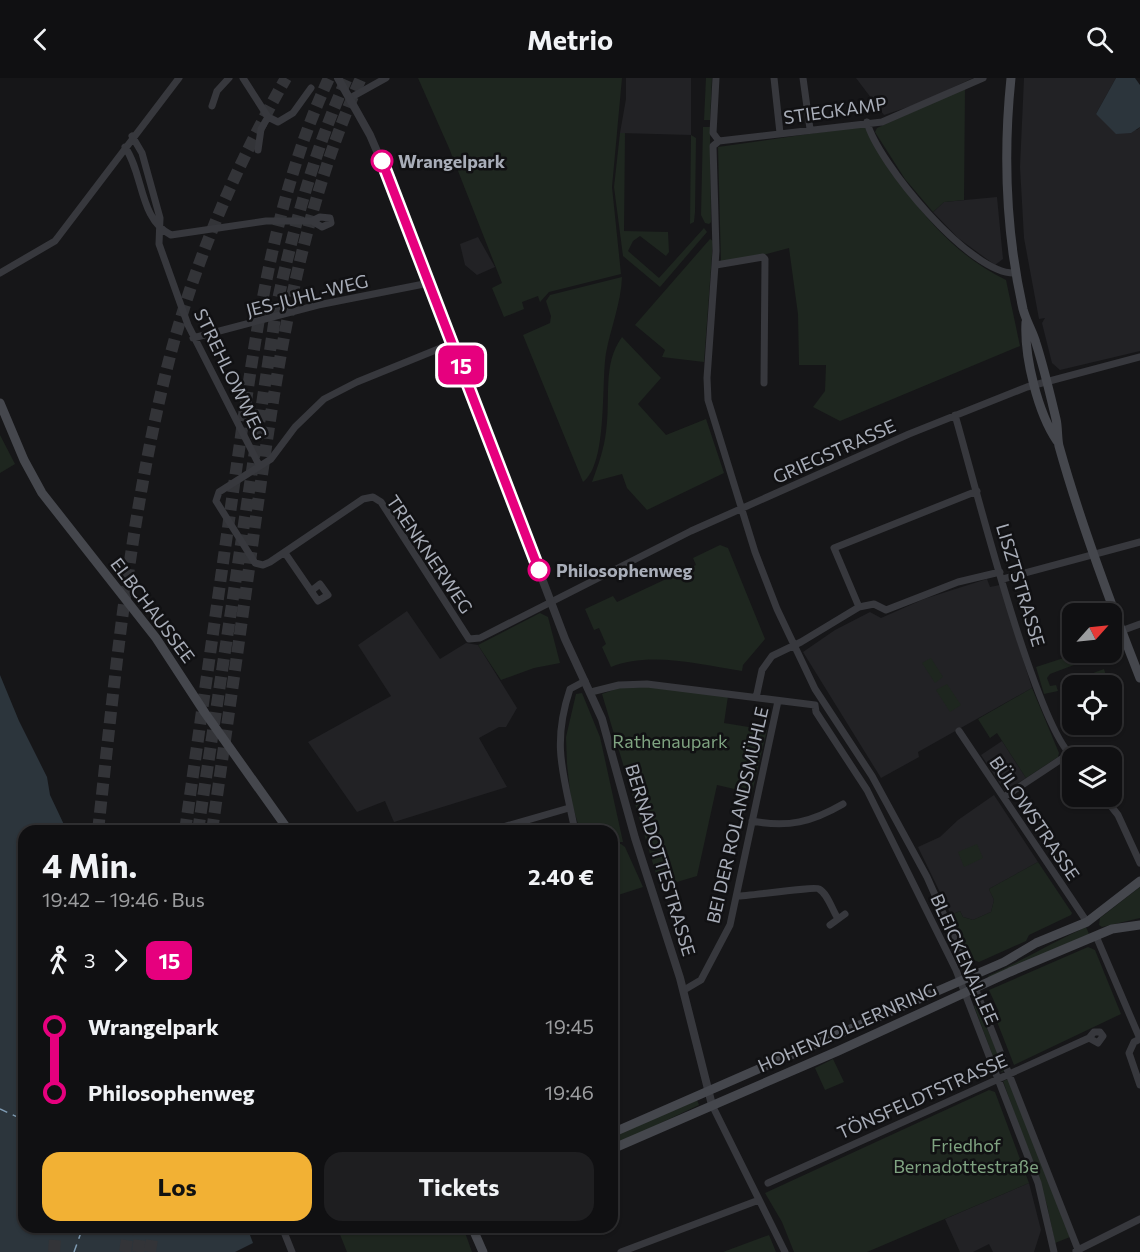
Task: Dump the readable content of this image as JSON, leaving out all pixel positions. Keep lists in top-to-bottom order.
{
  "streets": {
    "main road": ["ELBCHAUSSEE", "HOHENZOLLERNRING"],
    "street": [
      "STIEGKAMP",
      "JES-JUHL-WEG",
      "STREHLOWWEG",
      "GRIEGSTRASSE",
      "TRENKNERWEG",
      "LISZTSTRASSE",
      "BEI DER ROLANDSMÜHLE",
      "BÜLOWSTRASSE",
      "BERNADOTTESTRASSE",
      "BLEICKENALLEE",
      "TÖNSFELDTSTRASSE"
    ]
  },
  "crossings": [
    ["STIEGKAMP", "BLEICKENALLEE"],
    ["JES-JUHL-WEG", "STREHLOWWEG"],
    ["JES-JUHL-WEG", "BERNADOTTESTRASSE"],
    ["STREHLOWWEG", "TRENKNERWEG"],
    ["GRIEGSTRASSE", "TRENKNERWEG"],
    ["GRIEGSTRASSE", "LISZTSTRASSE"],
    ["GRIEGSTRASSE", "BERNADOTTESTRASSE"],
    ["GRIEGSTRASSE", "BLEICKENALLEE"],
    ["TRENKNERWEG", "BERNADOTTESTRASSE"],
    ["BEI DER ROLANDSMÜHLE", "BERNADOTTESTRASSE"],
    ["BÜLOWSTRASSE", "HOHENZOLLERNRING"],
    ["BERNADOTTESTRASSE", "HOHENZOLLERNRING"],
    ["BLEICKENALLEE", "HOHENZOLLERNRING"],
    ["BLEICKENALLEE", "TÖNSFELDTSTRASSE"]
  ],
  "parks": ["Rathenaupark", "Friedhof Bernadottestraße"],
  "places": ["Wrangelpark", "Philosophenweg"],
  "lines": ["bus line 15"],
  "north": "top right",
  "page": {
    "header": "Metrio",
    "on_map": "15",
    "heading": ["4 Min.", "19:42 – 19:46 · Bus", "2.40 €"],
    "legs": ["3", "15"],
    "list": [
      {
        "name": "Wrangelpark",
        "value": "19:45"
      },
      {
        "name": "Philosophenweg",
        "value": "19:46"
      }
    ],
    "buttons": ["Los", "Tickets"]
  }
}
